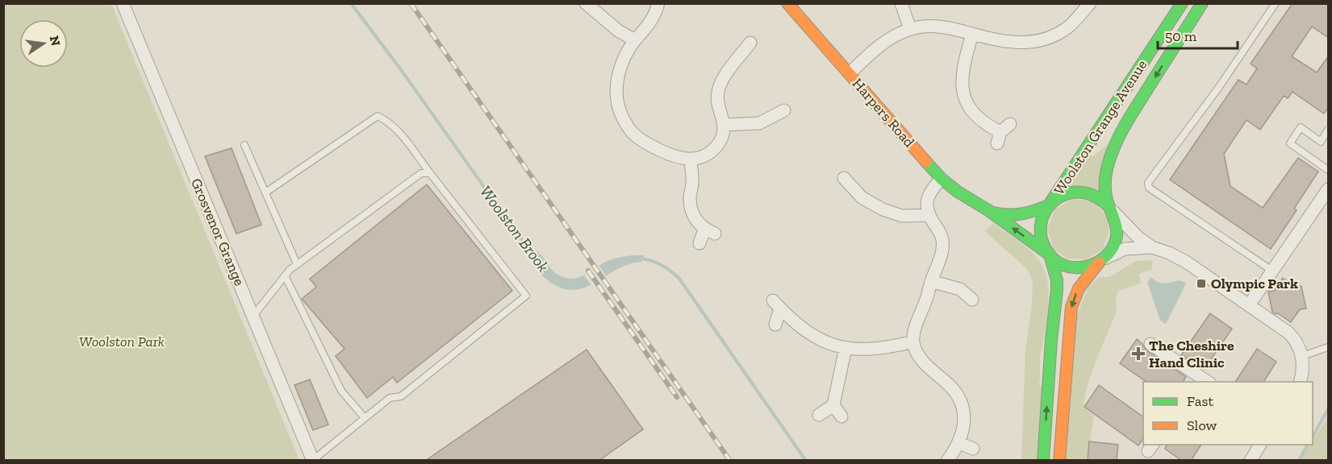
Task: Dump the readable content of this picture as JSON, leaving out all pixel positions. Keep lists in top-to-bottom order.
{
  "streets": {
    "main road": ["Harpers Road", "Woolston Grange Avenue"],
    "street": ["Grosvenor Grange"]
  },
  "crossings": [
    ["Harpers Road", "Woolston Grange Avenue"]
  ],
  "water": ["Woolston Brook"],
  "parks": ["Woolston Park"],
  "places": {
    "transit": ["Olympic Park"],
    "health": ["The Cheshire Hand Clinic"]
  },
  "legend": ["Fast", "Slow"],
  "scale_bar": "50 m",
  "north": "right"
}
